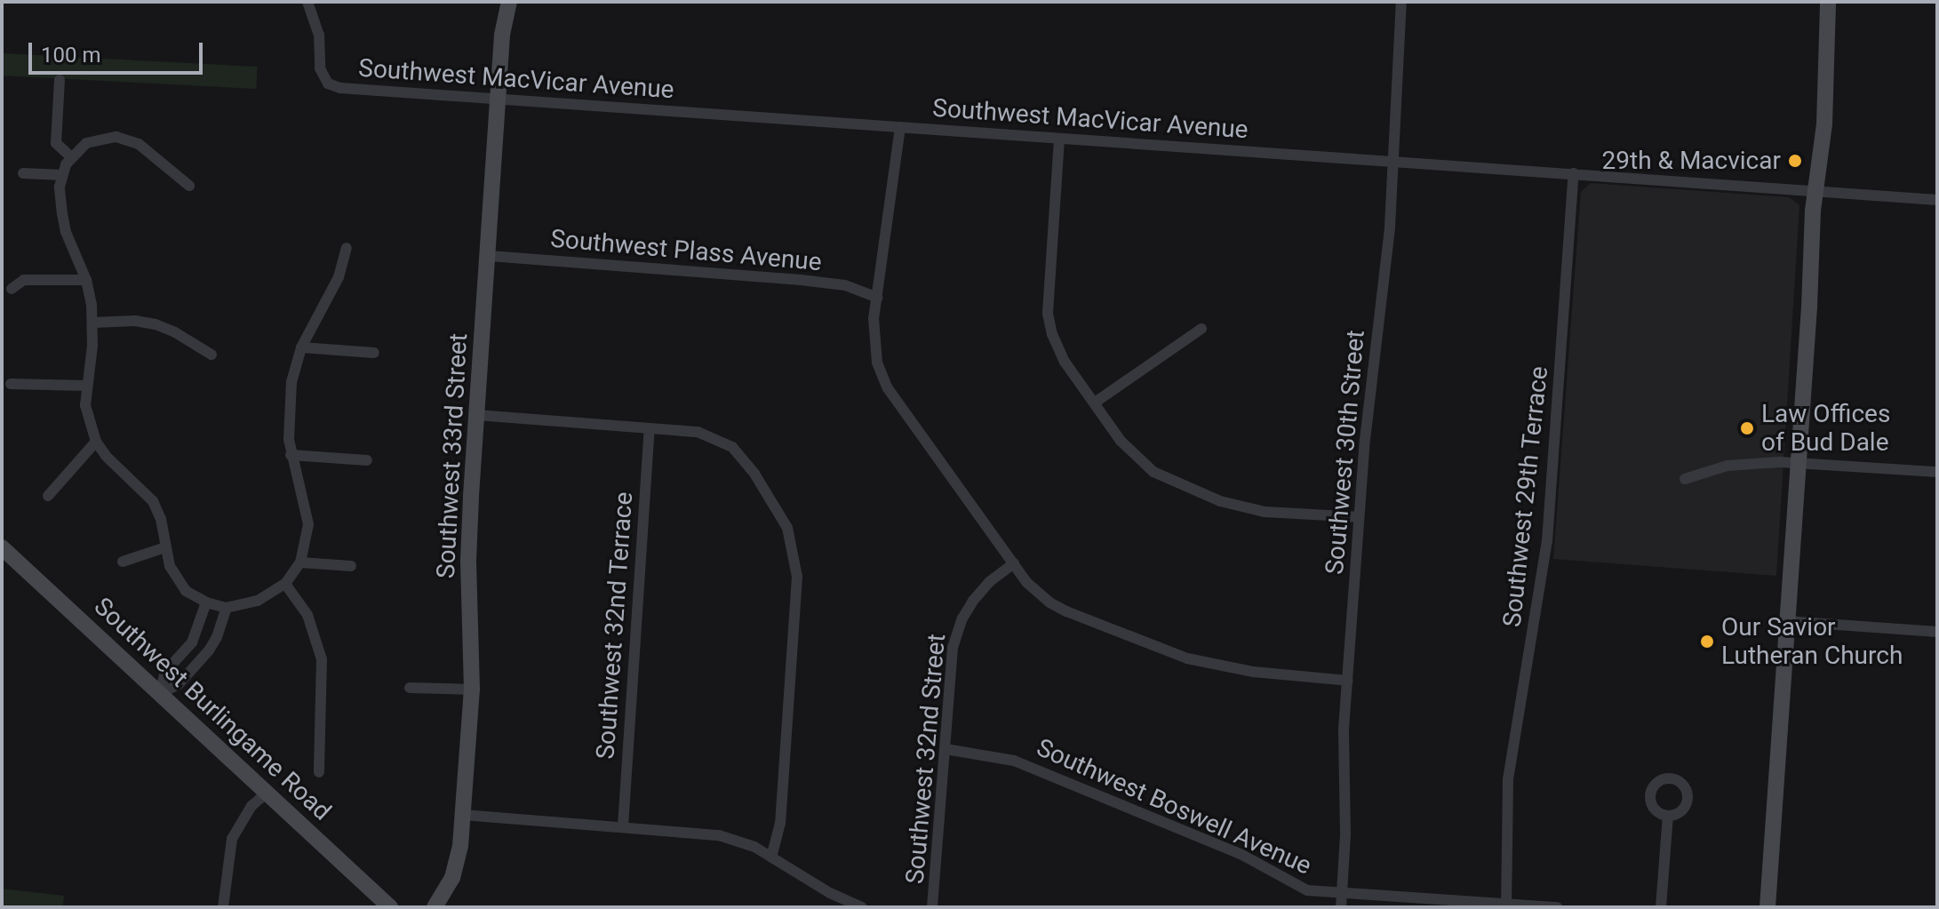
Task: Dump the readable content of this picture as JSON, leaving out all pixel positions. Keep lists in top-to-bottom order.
{
  "streets": {
    "main road": ["Southwest 33rd Street", "Southwest Burlingame Road"],
    "street": [
      "Southwest MacVicar Avenue",
      "Southwest Plass Avenue",
      "Southwest 30th Street",
      "Southwest 29th Terrace",
      "Southwest 32nd Terrace",
      "Southwest 32nd Street",
      "Southwest Boswell Avenue"
    ]
  },
  "crossings": [
    ["Southwest MacVicar Avenue", "Southwest 30th Street"],
    ["Southwest MacVicar Avenue", "Southwest 33rd Street"],
    ["Southwest MacVicar Avenue", "Southwest 29th Terrace"],
    ["Southwest Plass Avenue", "Southwest 33rd Street"],
    ["Southwest 30th Street", "Southwest Boswell Avenue"],
    ["Southwest 29th Terrace", "Southwest Boswell Avenue"],
    ["Southwest 32nd Street", "Southwest Boswell Avenue"]
  ],
  "places": ["29th & Macvicar", "Law Offices of Bud Dale", "Our Savior Lutheran Church"],
  "scale_bar": "100 m"
}
